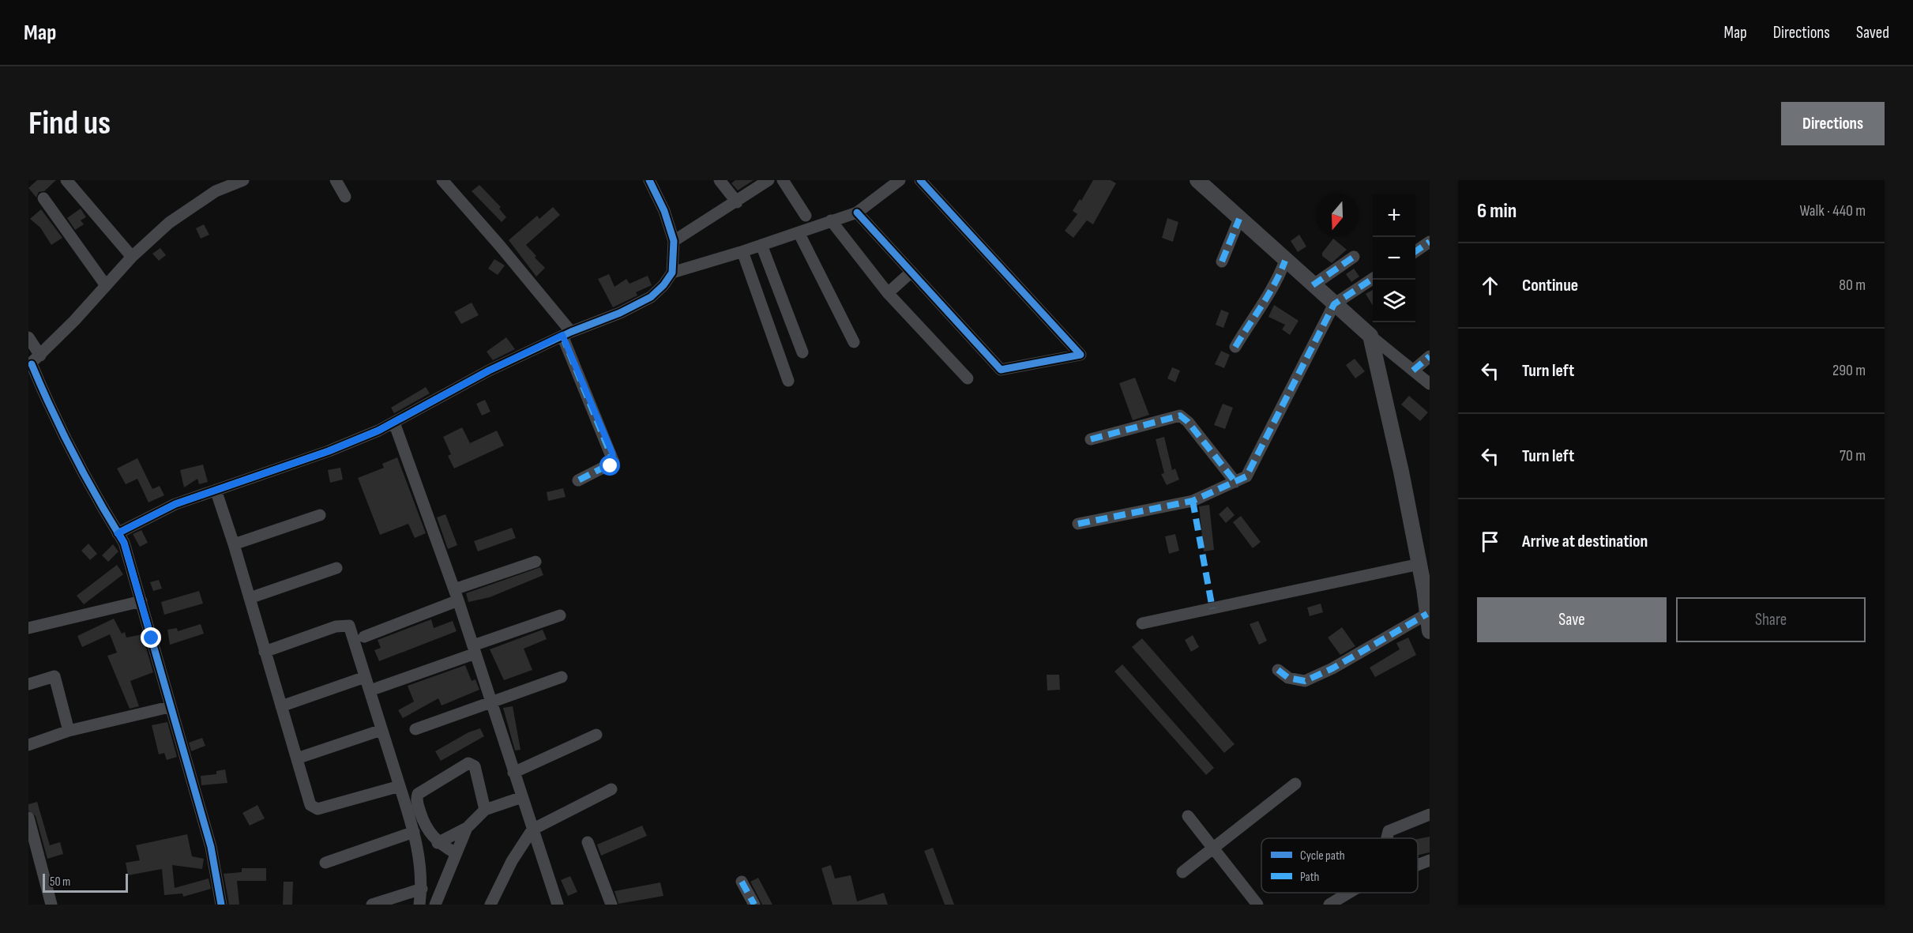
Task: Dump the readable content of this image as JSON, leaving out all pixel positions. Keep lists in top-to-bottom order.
{
  "legend": ["Cycle path", "Path"],
  "scale_bar": "50 m",
  "north": "bottom",
  "page": {
    "header": "Map",
    "nav": ["Map", "Directions", "Saved"],
    "buttons": [
      "Directions",
      ["Save", "Share"]
    ],
    "title": "Find us",
    "heading": ["6 min", "Walk · 440 m"],
    "map_buttons": ["+", "−"],
    "list": [
      ["Continue", "80 m"],
      ["Turn left", "290 m"],
      ["Turn left", "70 m"],
      "Arrive at destination"
    ],
    "scale": "50 m"
  }
}
